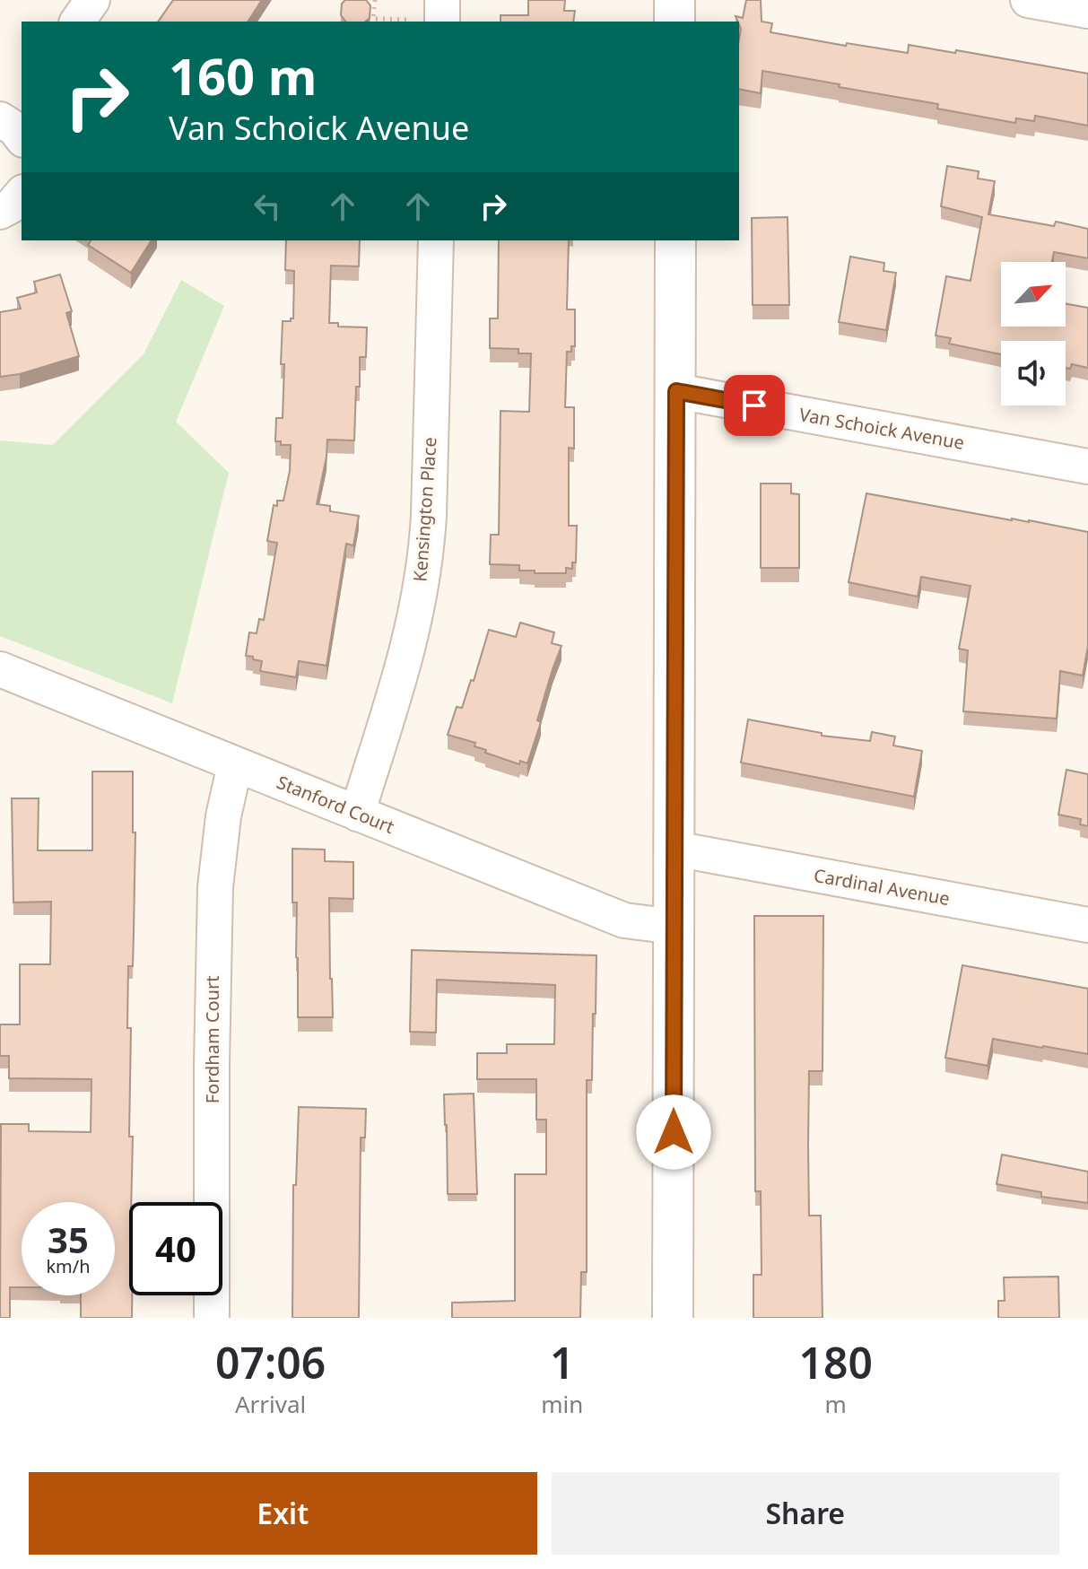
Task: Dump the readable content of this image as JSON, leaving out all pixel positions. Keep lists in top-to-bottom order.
{
  "streets": {
    "street": [
      "Van Schoick Avenue",
      "Kensington Place",
      "Stanford Court",
      "Cardinal Avenue",
      "Fordham Court"
    ]
  },
  "crossings": [
    ["Kensington Place", "Stanford Court"],
    ["Stanford Court", "Fordham Court"]
  ],
  "north": "top right",
  "page": {
    "turn": ["160 m", "Van Schoick Avenue"],
    "speed": "35 km/h",
    "limit": "40",
    "eta": [
      "07:06",
      "Arrival",
      "1",
      "min",
      "180",
      "m"
    ],
    "buttons": ["Exit", "Share"]
  }
}
